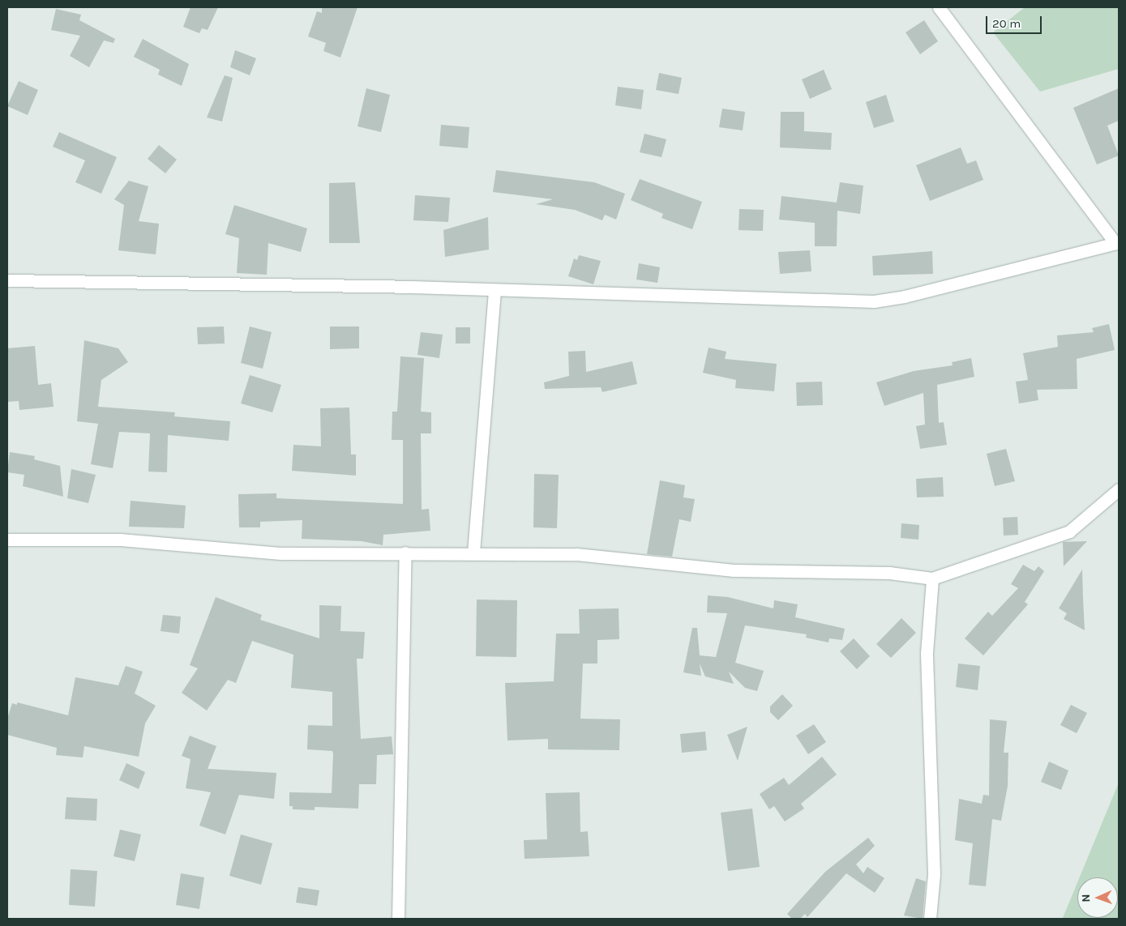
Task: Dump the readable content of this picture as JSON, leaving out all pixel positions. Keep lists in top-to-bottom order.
{
  "scale_bar": "20 m",
  "north": "left"
}
